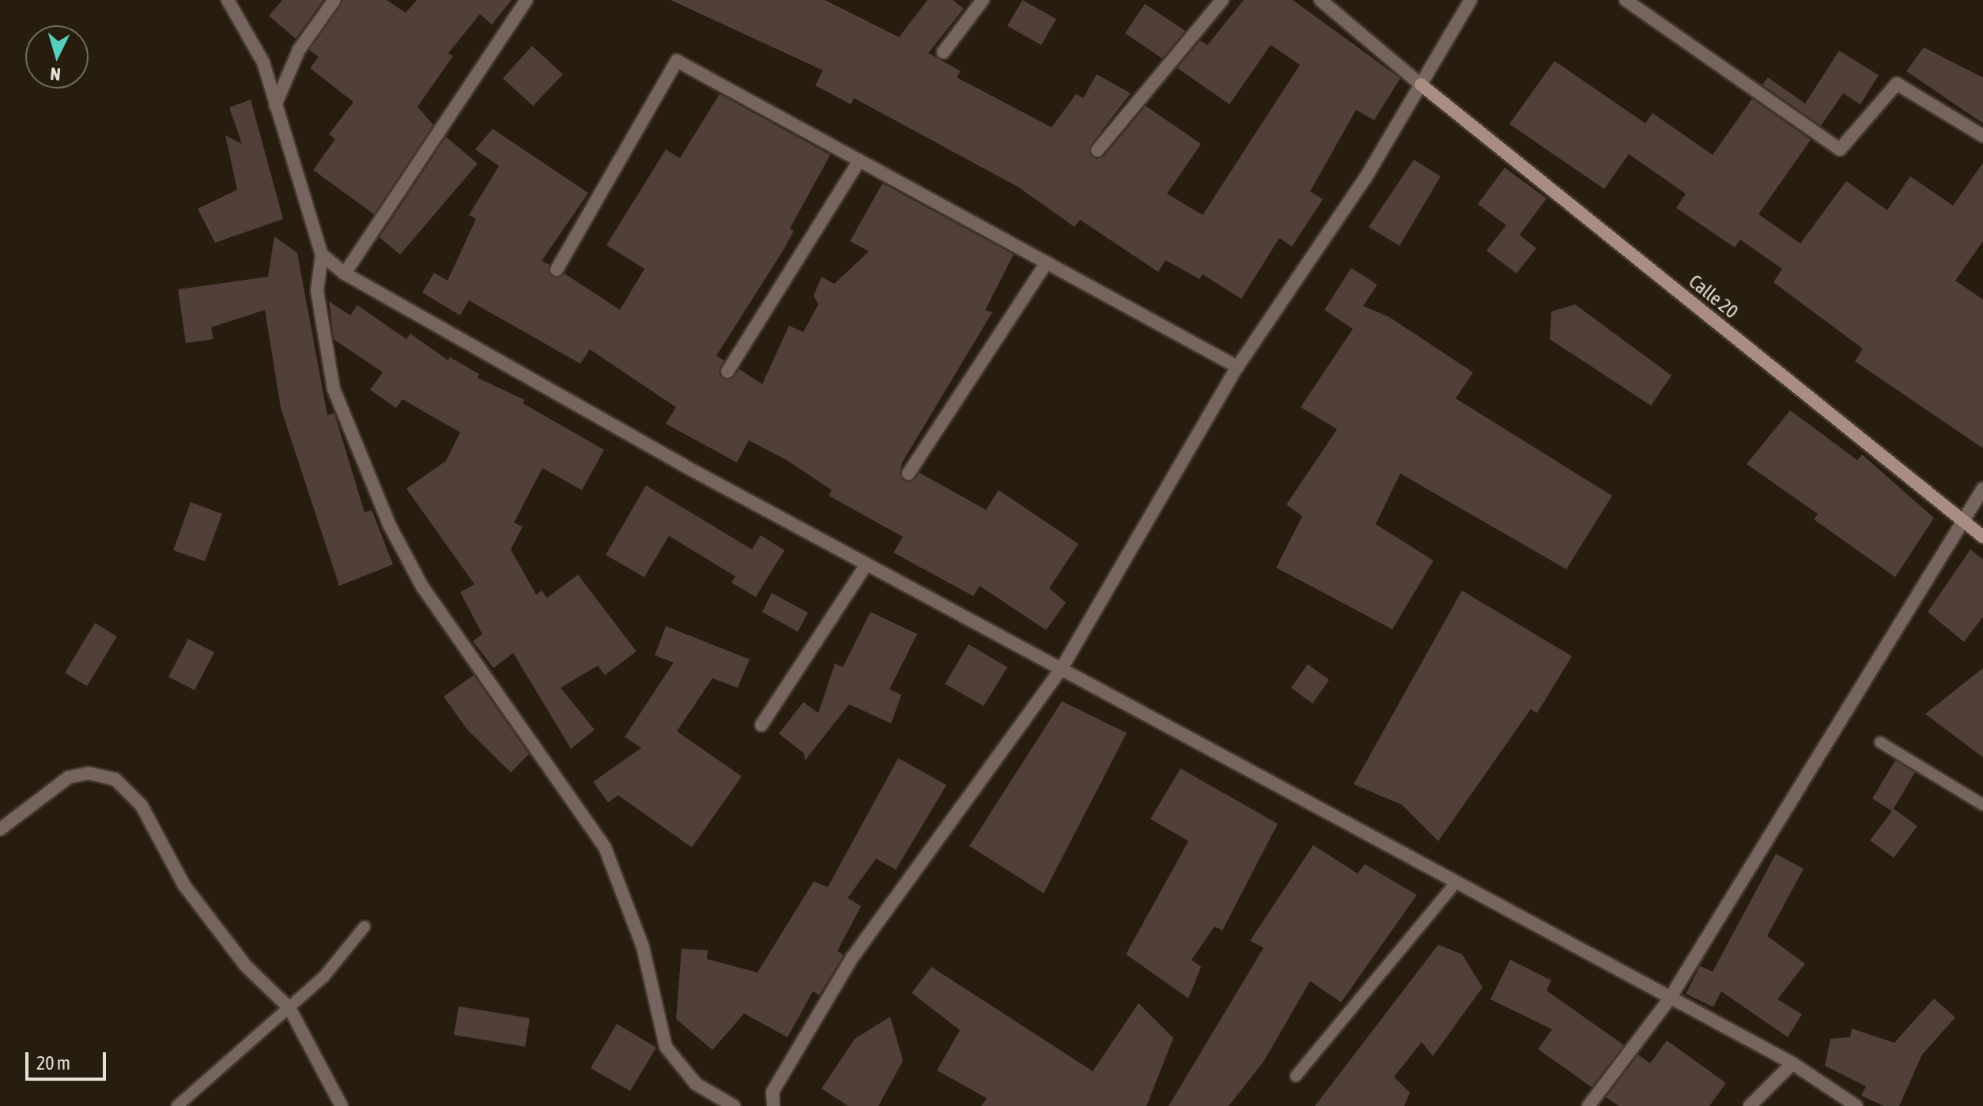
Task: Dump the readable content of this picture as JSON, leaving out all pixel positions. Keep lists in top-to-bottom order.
{
  "streets": {
    "main road": ["Calle 20"]
  },
  "scale_bar": "20 m",
  "north": "bottom"
}
